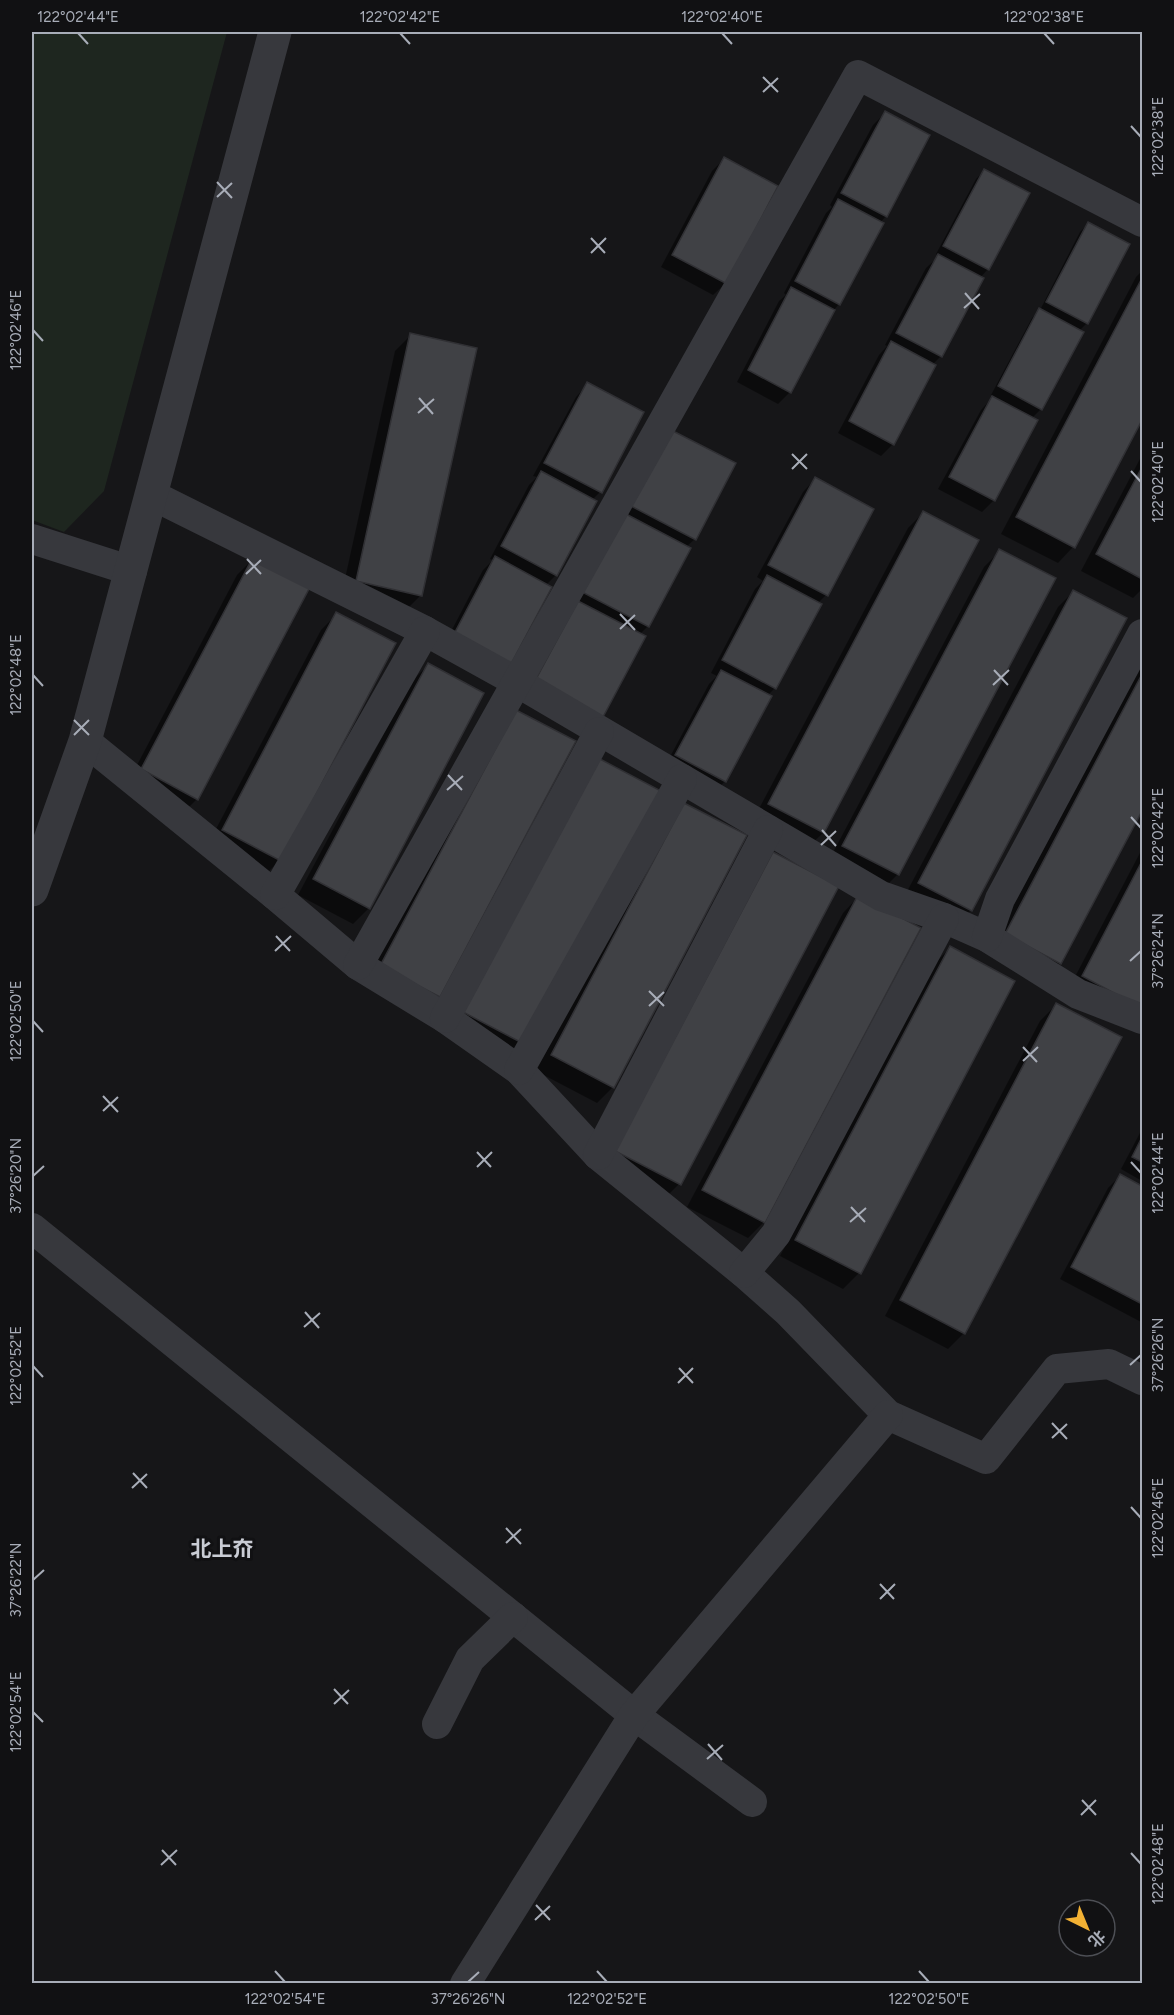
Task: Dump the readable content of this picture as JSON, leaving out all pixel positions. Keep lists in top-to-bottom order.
{
  "districts": ["北上夼"],
  "north": "bottom right",
  "coordinates": [
    "122°02'44\"E",
    "122°02'42\"E",
    "122°02'40\"E",
    "122°02'38\"E",
    "122°02'46\"E",
    "122°02'48\"E",
    "37°26'24\"N",
    "122°02'50\"E",
    "37°26'20\"N",
    "37°26'26\"N",
    "122°02'52\"E",
    "37°26'22\"N",
    "122°02'54\"E"
  ]
}
